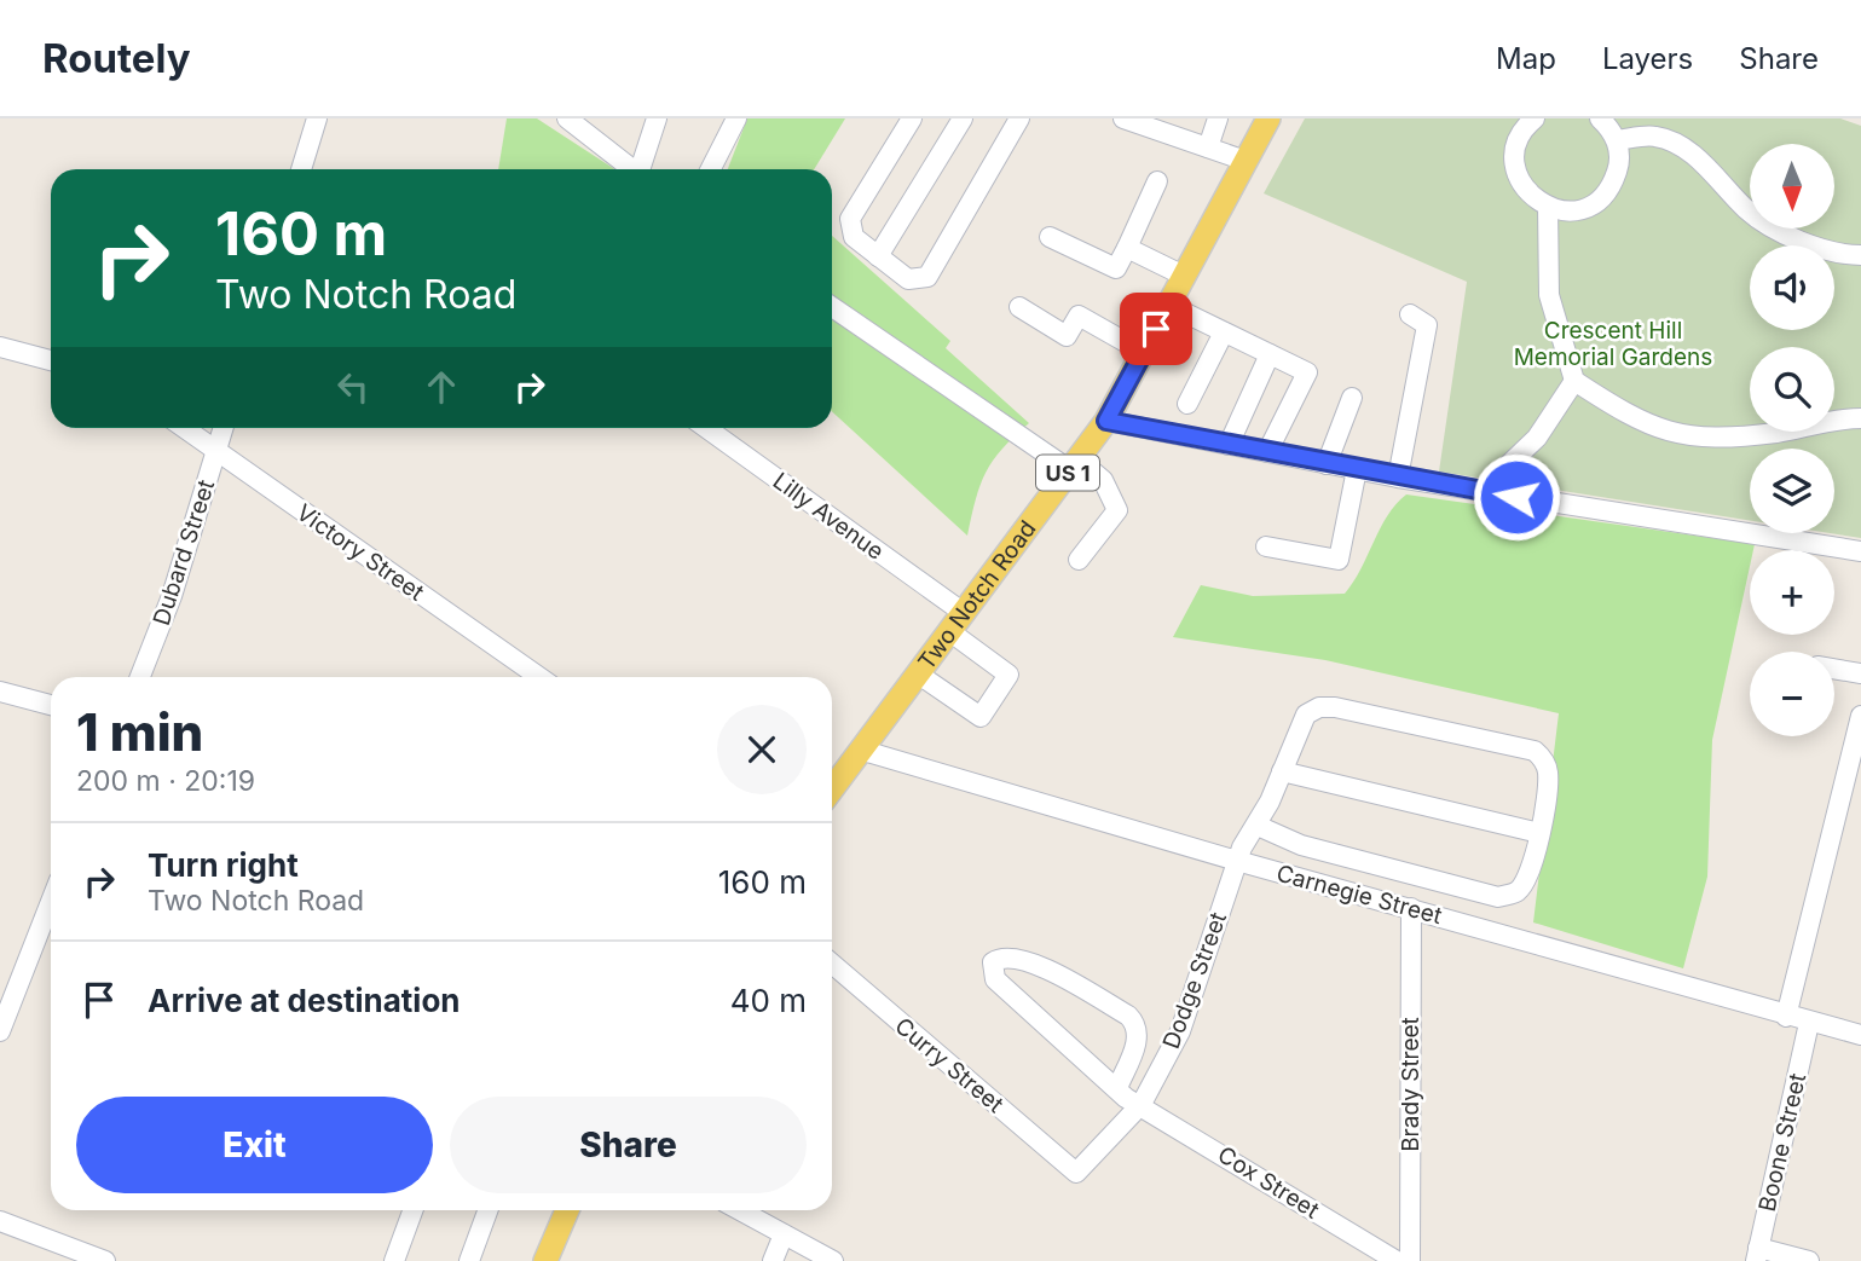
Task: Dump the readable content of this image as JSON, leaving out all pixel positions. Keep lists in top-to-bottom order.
{
  "streets": {
    "main road": ["US 1", "Two Notch Road"],
    "street": [
      "Lilly Avenue",
      "Dubard Street",
      "Victory Street",
      "Carnegie Street",
      "Dodge Street",
      "Curry Street",
      "Brady Street",
      "Boone Street",
      "Cox Street"
    ]
  },
  "crossings": [
    ["Lilly Avenue", "Two Notch Road"],
    ["Dubard Street", "Victory Street"],
    ["Two Notch Road", "Carnegie Street"],
    ["Carnegie Street", "Dodge Street"],
    ["Carnegie Street", "Brady Street"],
    ["Carnegie Street", "Boone Street"],
    ["Dodge Street", "Curry Street"],
    ["Dodge Street", "Cox Street"]
  ],
  "parks": ["Crescent Hill Memorial Gardens"],
  "north": "bottom",
  "page": {
    "header": "Routely",
    "nav": ["Map", "Layers", "Share"],
    "map_buttons": ["+", "−"],
    "turn": ["160 m", "Two Notch Road"],
    "heading": ["1 min", "200 m · 20:19"],
    "list": [
      {
        "name": "Turn right",
        "note": "Two Notch Road",
        "value": "160 m"
      },
      {
        "name": "Arrive at destination",
        "value": "40 m"
      }
    ],
    "buttons": ["Exit", "Share"]
  }
}
